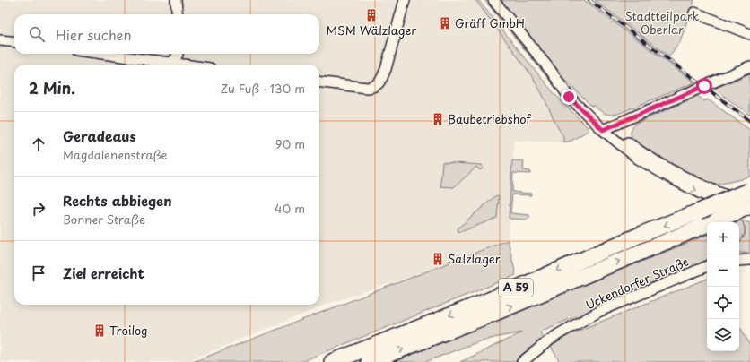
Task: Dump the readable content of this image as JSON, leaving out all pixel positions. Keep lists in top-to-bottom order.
{
  "streets": {
    "highway": ["A 59"],
    "street": ["Uckendorfer Straße"]
  },
  "parks": ["Stadtteilpark Oberlar"],
  "places": {
    "building": [
      "MSM Wälzlager",
      "Gräff GmbH",
      "Baubetriebshof",
      "Salzlager",
      "Troilog"
    ]
  },
  "page": {
    "search": "Hier suchen",
    "heading": ["2 Min.", "Zu Fuß · 130 m"],
    "list": [
      ["Geradeaus", "Magdalenenstraße", "90 m"],
      ["Rechts abbiegen", "Bonner Straße", "40 m"],
      "Ziel erreicht"
    ],
    "map_buttons": ["+", "−"]
  }
}
